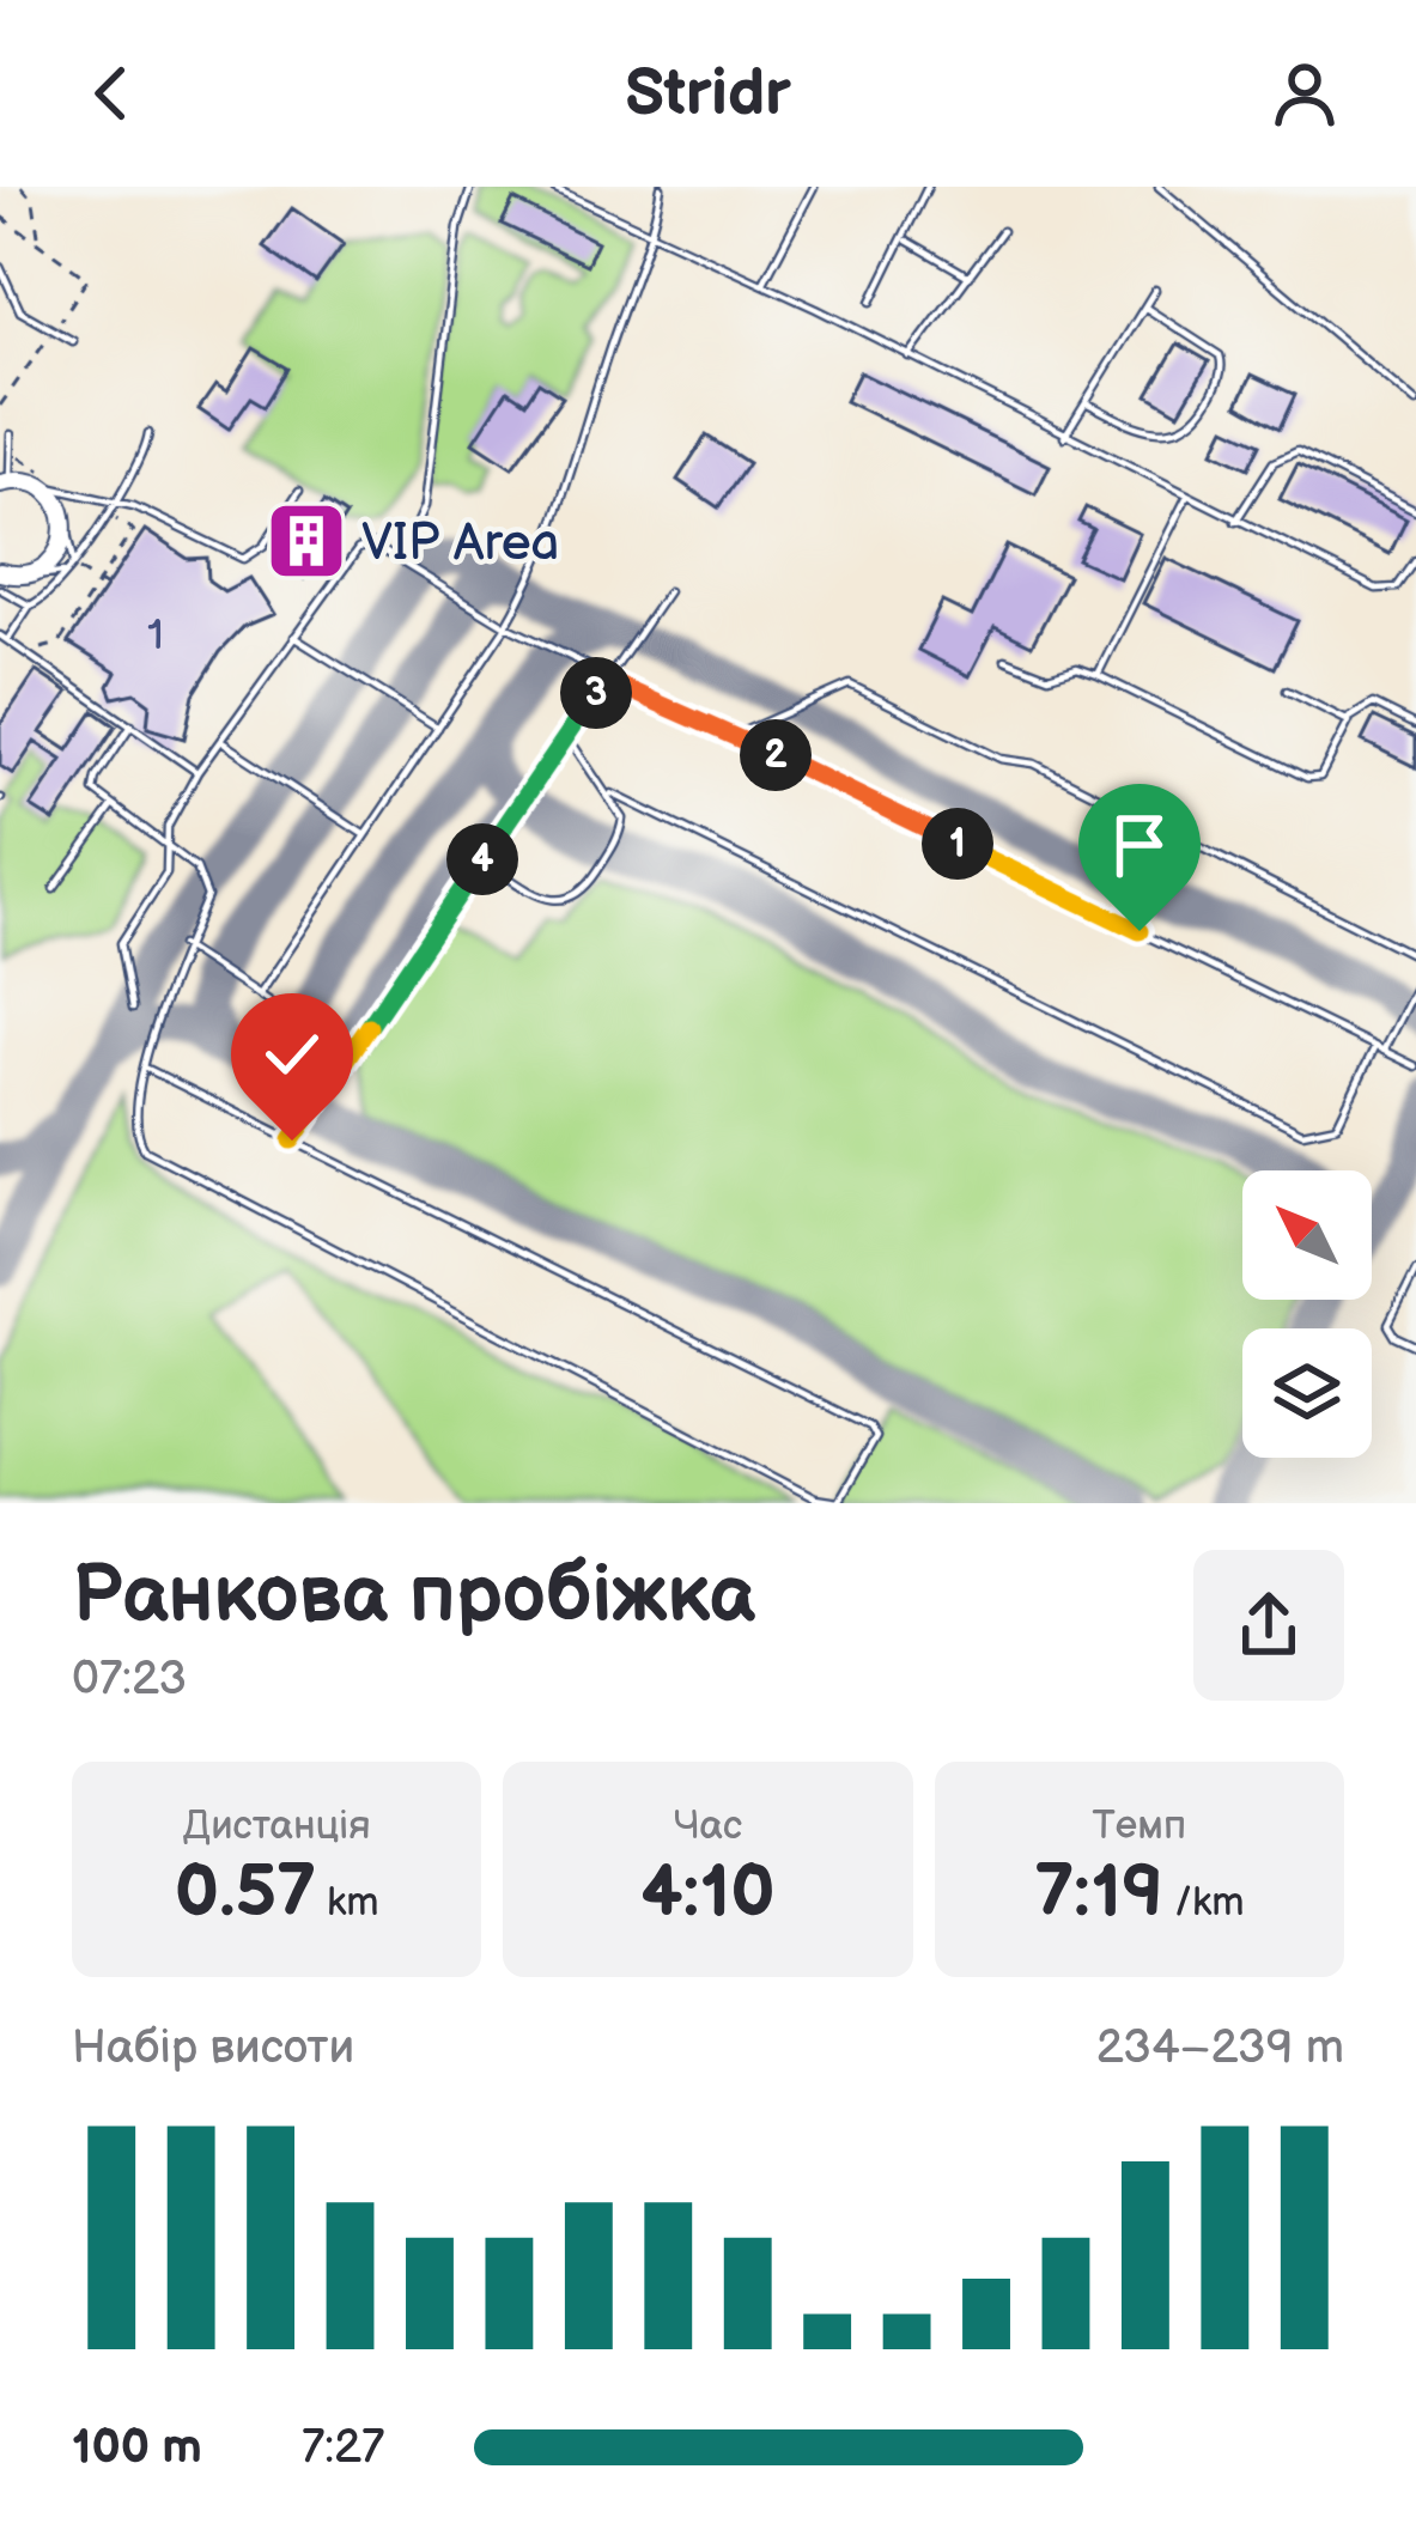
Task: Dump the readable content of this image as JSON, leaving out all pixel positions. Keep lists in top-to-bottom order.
{
  "places": {
    "building": ["VIP Area"]
  },
  "house_numbers": ["1"],
  "north": "top left",
  "page": {
    "header": "Stridr",
    "pins": [
      "3",
      "2",
      "1",
      "4"
    ],
    "heading": ["Ранкова пробіжка", "07:23"],
    "stats": [
      ["Дистанція", "0.57 km"],
      ["Час", "4:10"],
      ["Темп", "7:19 /km"]
    ],
    "chart": ["Набір висоти", "234–239 m"],
    "list": [
      {
        "name": "100 m",
        "note": "7:27"
      }
    ]
  }
}
